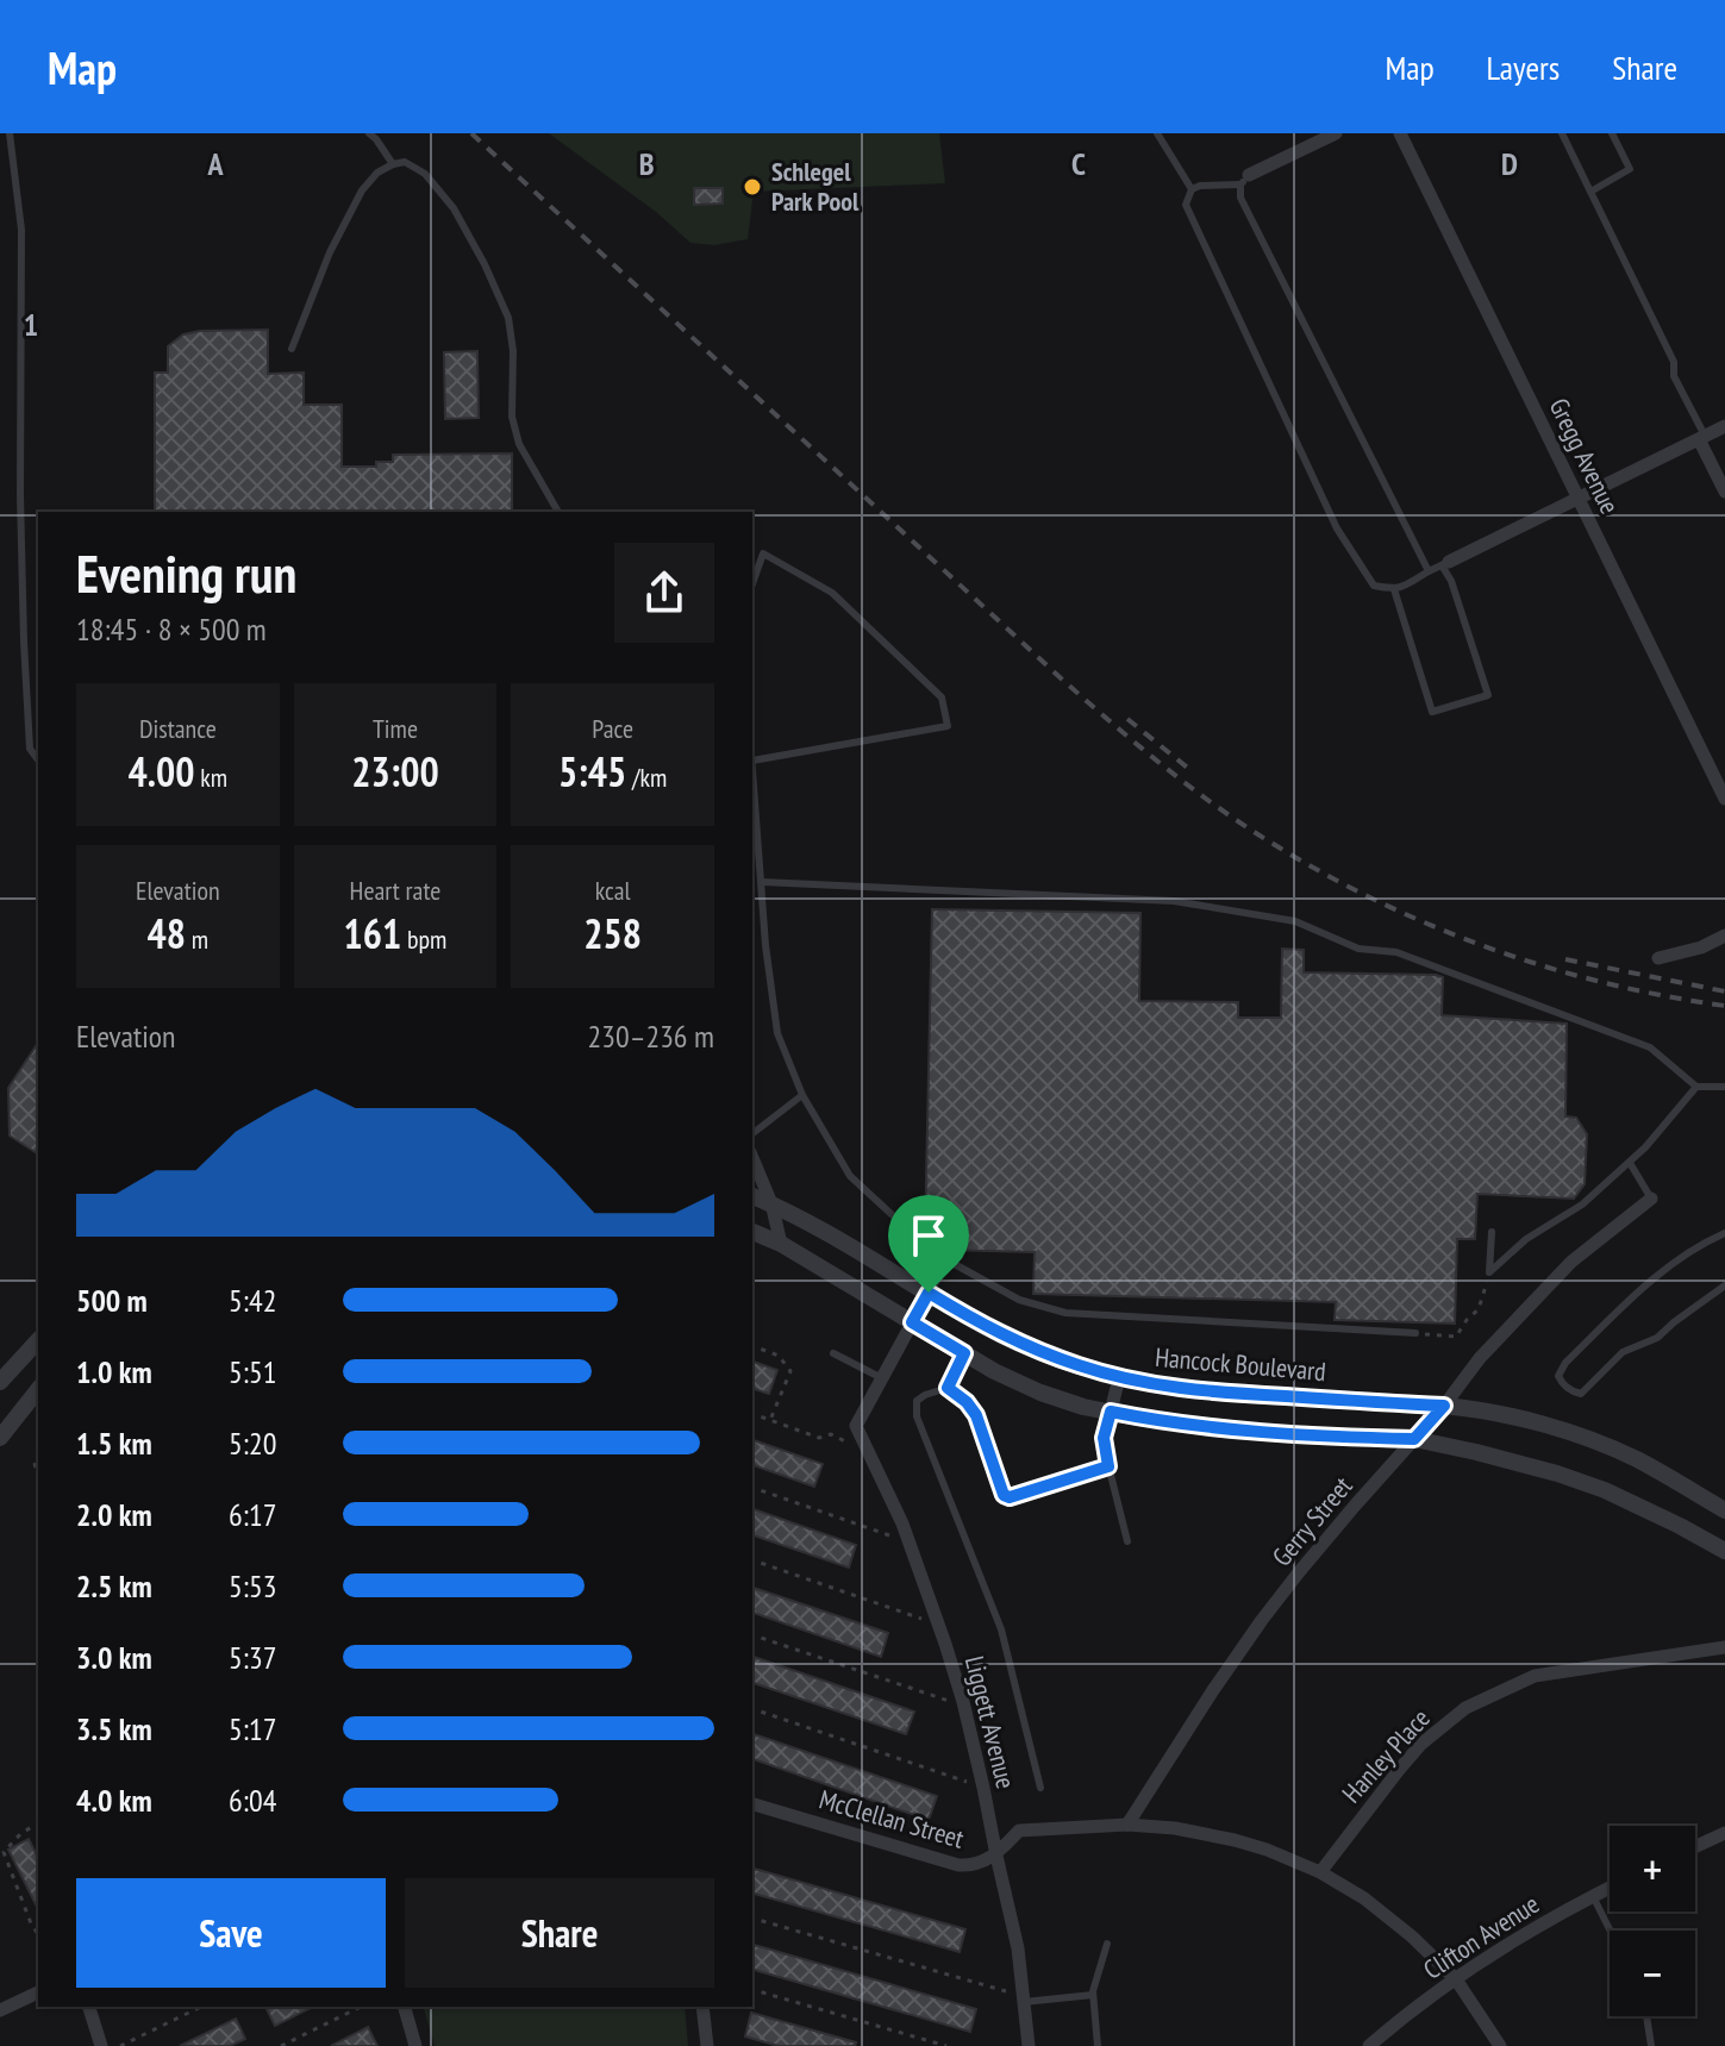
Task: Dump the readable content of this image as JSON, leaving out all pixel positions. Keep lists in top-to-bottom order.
{
  "streets": {
    "street": [
      "Gregg Avenue",
      "Hancock Boulevard",
      "Gerry Street",
      "Liggett Avenue",
      "Hanley Place",
      "McClellan Street",
      "Clifton Avenue"
    ]
  },
  "crossings": [
    ["Hancock Boulevard", "Gerry Street"],
    ["Gerry Street", "McClellan Street"],
    ["Liggett Avenue", "McClellan Street"],
    ["Hanley Place", "McClellan Street"],
    ["McClellan Street", "Clifton Avenue"]
  ],
  "places": ["Schlegel Park Pool"],
  "page": {
    "header": "Map",
    "nav": ["Map", "Layers", "Share"],
    "heading": ["Evening run", "18:45 · 8 × 500 m"],
    "stats": [
      ["Distance", "4.00 km"],
      ["Time", "23:00"],
      ["Pace", "5:45 /km"],
      ["Elevation", "48 m"],
      ["Heart rate", "161 bpm"],
      ["kcal", "258"]
    ],
    "chart": ["Elevation", "230–236 m"],
    "list": [
      {
        "name": "500 m",
        "note": "5:42"
      },
      {
        "name": "1.0 km",
        "note": "5:51"
      },
      {
        "name": "1.5 km",
        "note": "5:20"
      },
      {
        "name": "2.0 km",
        "note": "6:17"
      },
      {
        "name": "2.5 km",
        "note": "5:53"
      },
      {
        "name": "3.0 km",
        "note": "5:37"
      },
      {
        "name": "3.5 km",
        "note": "5:17"
      },
      {
        "name": "4.0 km",
        "note": "6:04"
      }
    ],
    "map_buttons": ["+", "−"],
    "buttons": ["Save", "Share"]
  },
  "grid": {
    "columns": [
      "A",
      "B",
      "C",
      "D"
    ],
    "rows": ["1"]
  }
}
